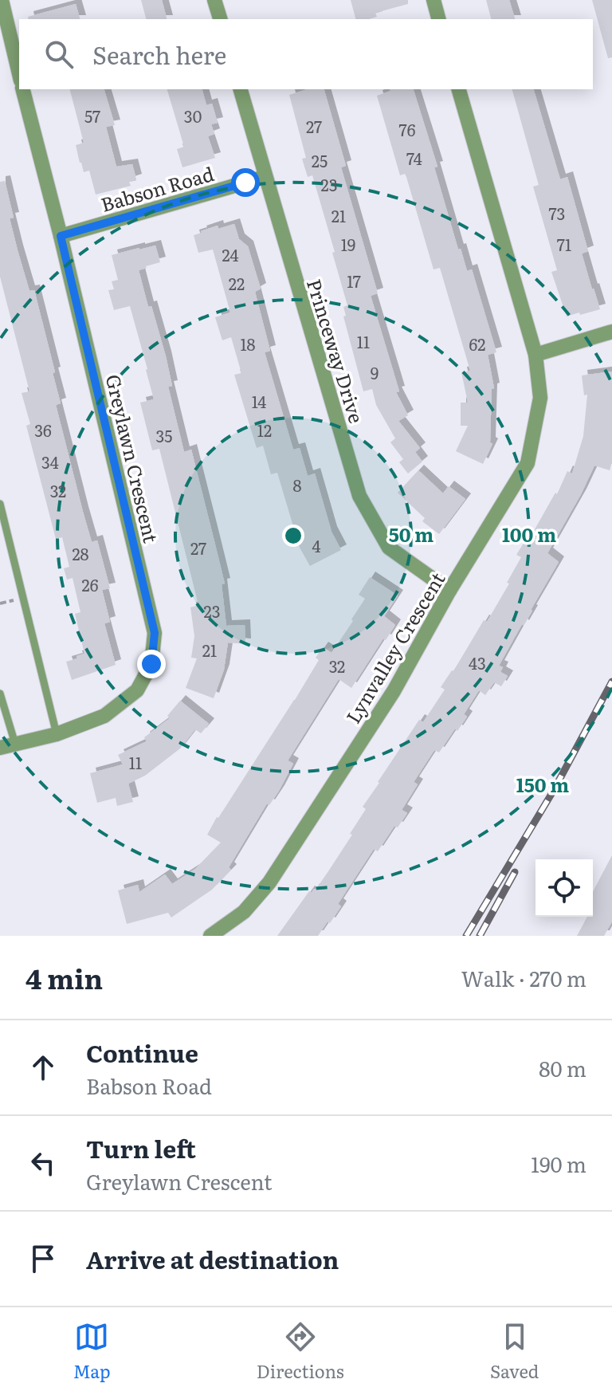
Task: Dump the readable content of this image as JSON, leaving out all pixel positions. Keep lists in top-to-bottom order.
{
  "streets": {
    "street": [
      "Babson Road",
      "Princeway Drive",
      "Greylawn Crescent",
      "Lynvalley Crescent"
    ]
  },
  "crossings": [
    ["Babson Road", "Princeway Drive"],
    ["Babson Road", "Greylawn Crescent"],
    ["Princeway Drive", "Lynvalley Crescent"]
  ],
  "house_numbers": [
    "57",
    "30",
    "27",
    "76",
    "74",
    "25",
    "23",
    "73",
    "21",
    "19",
    "71",
    "24",
    "17",
    "22",
    "11",
    "18",
    "62",
    "9",
    "14",
    "36",
    "12",
    "35",
    "34",
    "8",
    "32",
    "4",
    "27",
    "28",
    "26",
    "23",
    "21",
    "43",
    "32",
    "11"
  ],
  "page": {
    "search": "Search here",
    "heading": ["4 min", "Walk · 270 m"],
    "list": [
      ["Continue", "Babson Road", "80 m"],
      ["Turn left", "Greylawn Crescent", "190 m"],
      "Arrive at destination"
    ],
    "nav": ["Map", "Directions", "Saved"]
  },
  "rings": ["50 m", "100 m", "150 m"]
}
